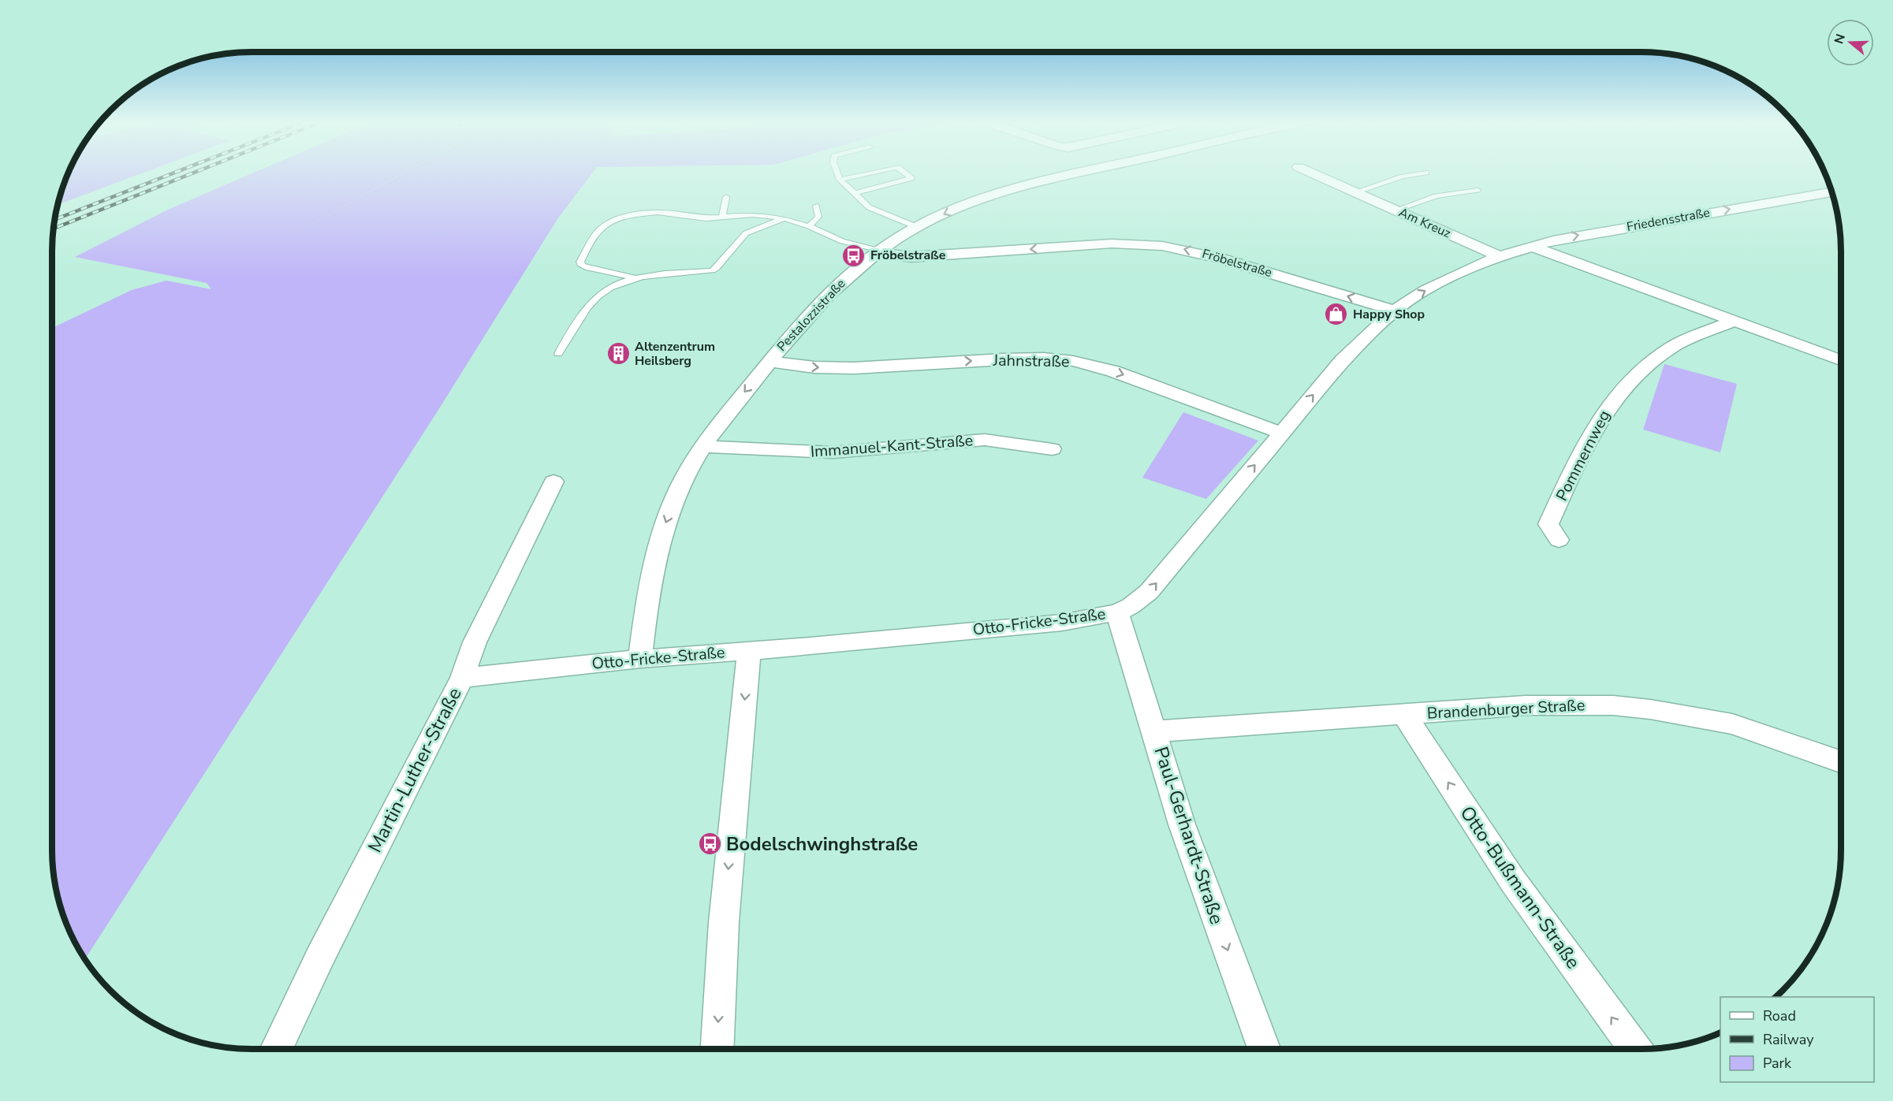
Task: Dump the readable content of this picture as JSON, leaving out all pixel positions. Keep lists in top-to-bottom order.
{
  "streets": {
    "street": [
      "Friedensstraße",
      "Am Kreuz",
      "Fröbelstraße",
      "Pestalozzistraße",
      "Jahnstraße",
      "Immanuel-Kant-Straße",
      "Pommernweg",
      "Otto-Fricke-Straße",
      "Brandenburger Straße",
      "Martin-Luther-Straße",
      "Paul-Gerhardt-Straße",
      "Otto-Bußmann-Straße"
    ]
  },
  "crossings": [
    ["Friedensstraße", "Am Kreuz"],
    ["Friedensstraße", "Otto-Fricke-Straße"],
    ["Am Kreuz", "Otto-Fricke-Straße"],
    ["Fröbelstraße", "Pestalozzistraße"],
    ["Fröbelstraße", "Otto-Fricke-Straße"],
    ["Pestalozzistraße", "Jahnstraße"],
    ["Pestalozzistraße", "Immanuel-Kant-Straße"],
    ["Pestalozzistraße", "Otto-Fricke-Straße"],
    ["Jahnstraße", "Otto-Fricke-Straße"],
    ["Otto-Fricke-Straße", "Martin-Luther-Straße"],
    ["Otto-Fricke-Straße", "Paul-Gerhardt-Straße"],
    ["Brandenburger Straße", "Paul-Gerhardt-Straße"],
    ["Brandenburger Straße", "Otto-Bußmann-Straße"]
  ],
  "one_way": [
    "Friedensstraße",
    "Fröbelstraße",
    "Pestalozzistraße",
    "Jahnstraße",
    "Otto-Fricke-Straße",
    "Paul-Gerhardt-Straße",
    "Otto-Bußmann-Straße"
  ],
  "places": {
    "bus stop": ["Fröbelstraße", "Bodelschwinghstraße"],
    "shop": ["Happy Shop"],
    "building": ["Altenzentrum Heilsberg"]
  },
  "legend": ["Road", "Railway", "Park"],
  "north": "left"
}
